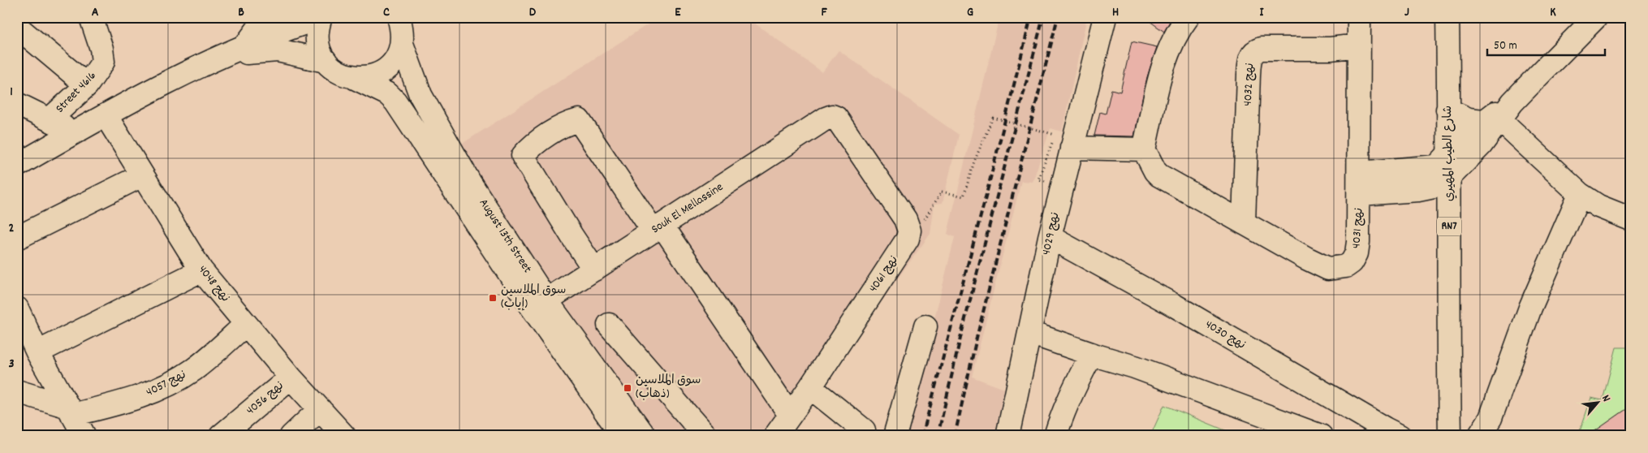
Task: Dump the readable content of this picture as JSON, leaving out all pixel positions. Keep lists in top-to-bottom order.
{
  "streets": {
    "main road": [
      "نهج 4032",
      "Street 4616",
      "شارع الطيب المهيري",
      "Souk El Mellassine",
      "RN7",
      "نهج 4031",
      "نهج 4029",
      "August 13th Street",
      "نهج 4061",
      "نهج 4048",
      "نهج 4030",
      "نهج 4057",
      "نهج 4056"
    ]
  },
  "crossings": [
    ["نهج 4032", "نهج 4031"],
    ["Souk El Mellassine", "August 13th Street"],
    ["Souk El Mellassine", "نهج 4061"],
    ["نهج 4029", "نهج 4030"],
    ["نهج 4048", "نهج 4057"],
    ["نهج 4048", "نهج 4056"]
  ],
  "places": {
    "transit": ["سوق الملاسين (إياب)", "سوق الملاسين (ذهاب)"]
  },
  "scale_bar": "50 m",
  "north": "top right",
  "grid": {
    "columns": [
      "A",
      "B",
      "C",
      "D",
      "E",
      "F",
      "G",
      "H",
      "I",
      "J",
      "K"
    ],
    "rows": ["1", "2", "3"]
  }
}
